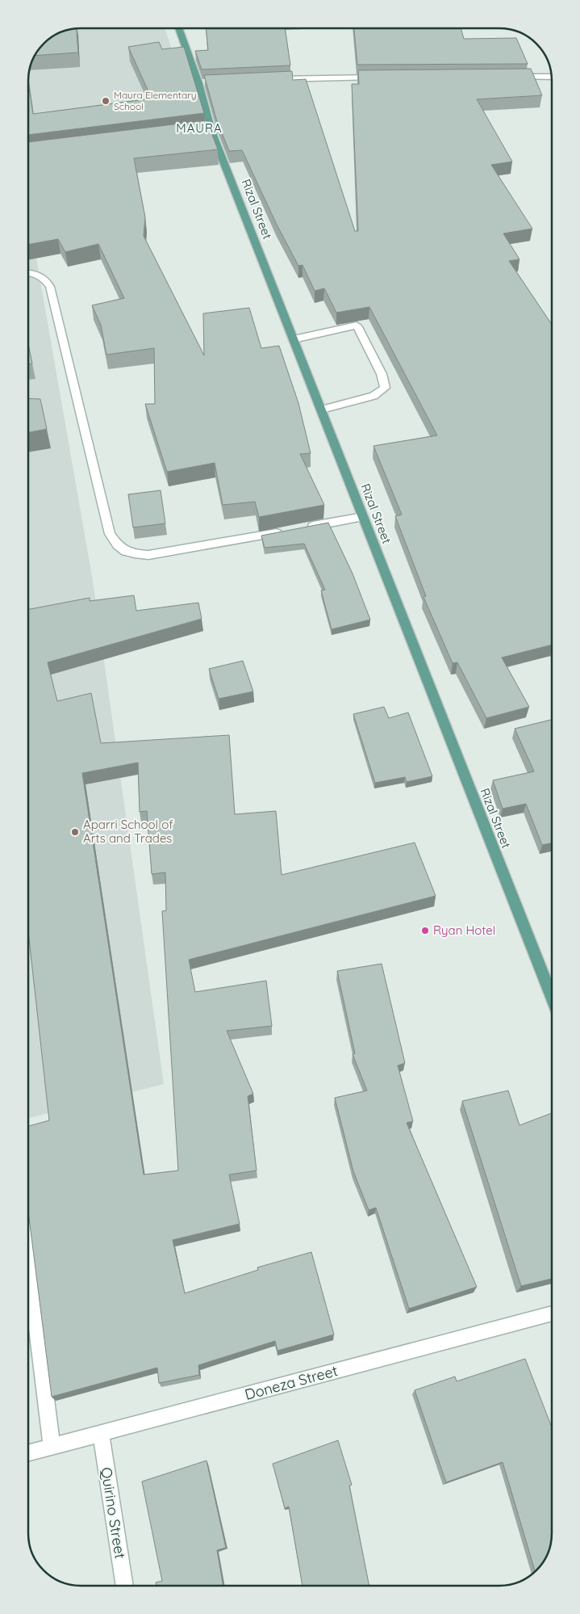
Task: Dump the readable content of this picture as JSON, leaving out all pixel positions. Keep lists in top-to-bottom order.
{
  "streets": {
    "main road": ["Rizal Street"],
    "street": ["Doneza Street", "Quirino Street"]
  },
  "crossings": [
    ["Doneza Street", "Quirino Street"]
  ],
  "districts": ["MAURA"],
  "places": ["Maura Elementary School", "Aparri School of Arts and Trades", "Ryan Hotel"]
}
